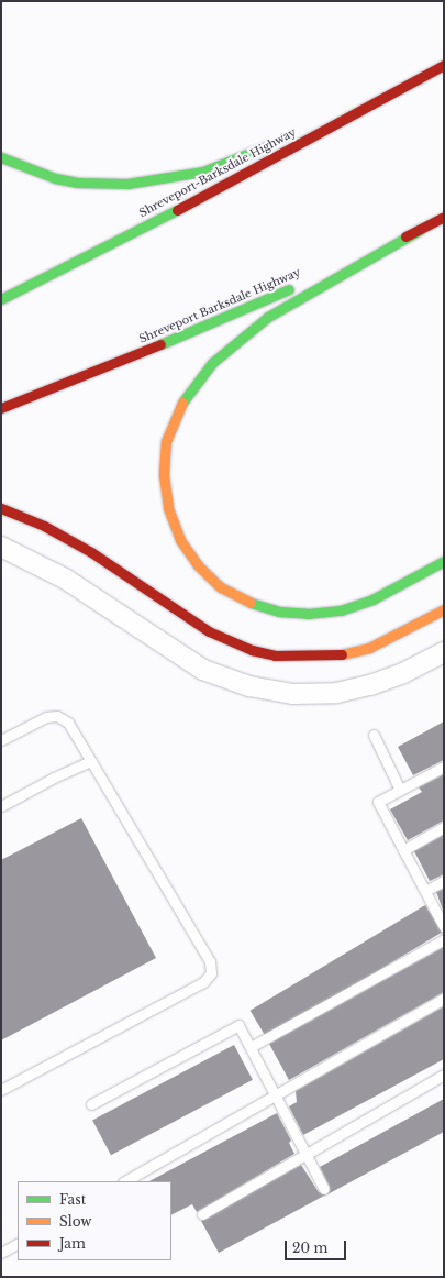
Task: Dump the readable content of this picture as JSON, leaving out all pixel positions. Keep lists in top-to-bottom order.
{
  "streets": {
    "main road": ["Shreveport-Barksdale Highway", "Shreveport Barksdale Highway"]
  },
  "legend": ["Fast", "Slow", "Jam"],
  "scale_bar": "20 m"
}
